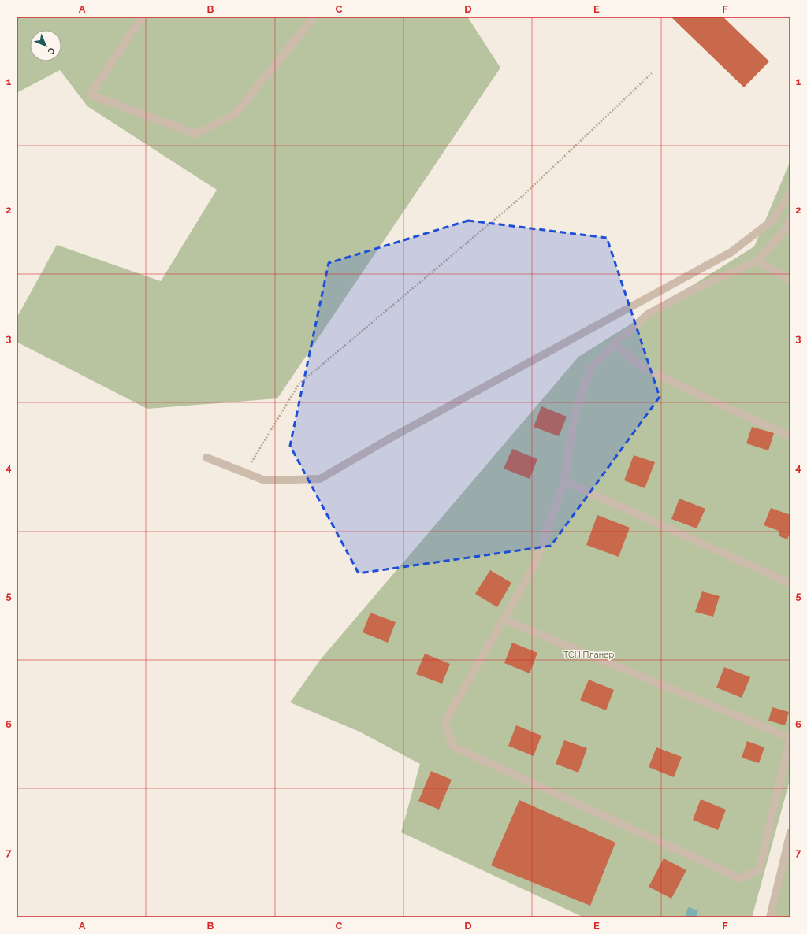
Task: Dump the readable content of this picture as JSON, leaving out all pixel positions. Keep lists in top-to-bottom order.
{
  "parks": ["ТСН Планер"],
  "north": "bottom right",
  "grid": {
    "columns": [
      "A",
      "B",
      "C",
      "D",
      "E",
      "F"
    ],
    "rows": [
      "1",
      "2",
      "3",
      "4",
      "5",
      "6",
      "7"
    ]
  }
}
